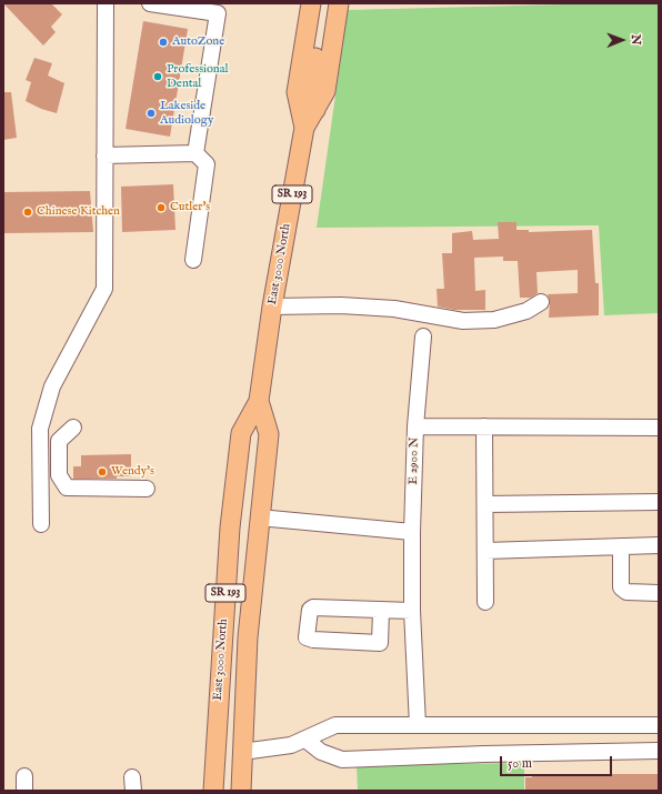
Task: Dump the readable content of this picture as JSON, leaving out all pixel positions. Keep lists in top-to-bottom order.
{
  "streets": {
    "main road": ["SR 193", "East 3000 North"],
    "street": ["E 2900 N"]
  },
  "places": [
    "AutoZone",
    "Professional Dental",
    "Lakeside Audiology",
    "Cutler's",
    "Chinese Kitchen",
    "Wendy's"
  ],
  "scale_bar": "50 m",
  "north": "right"
}
